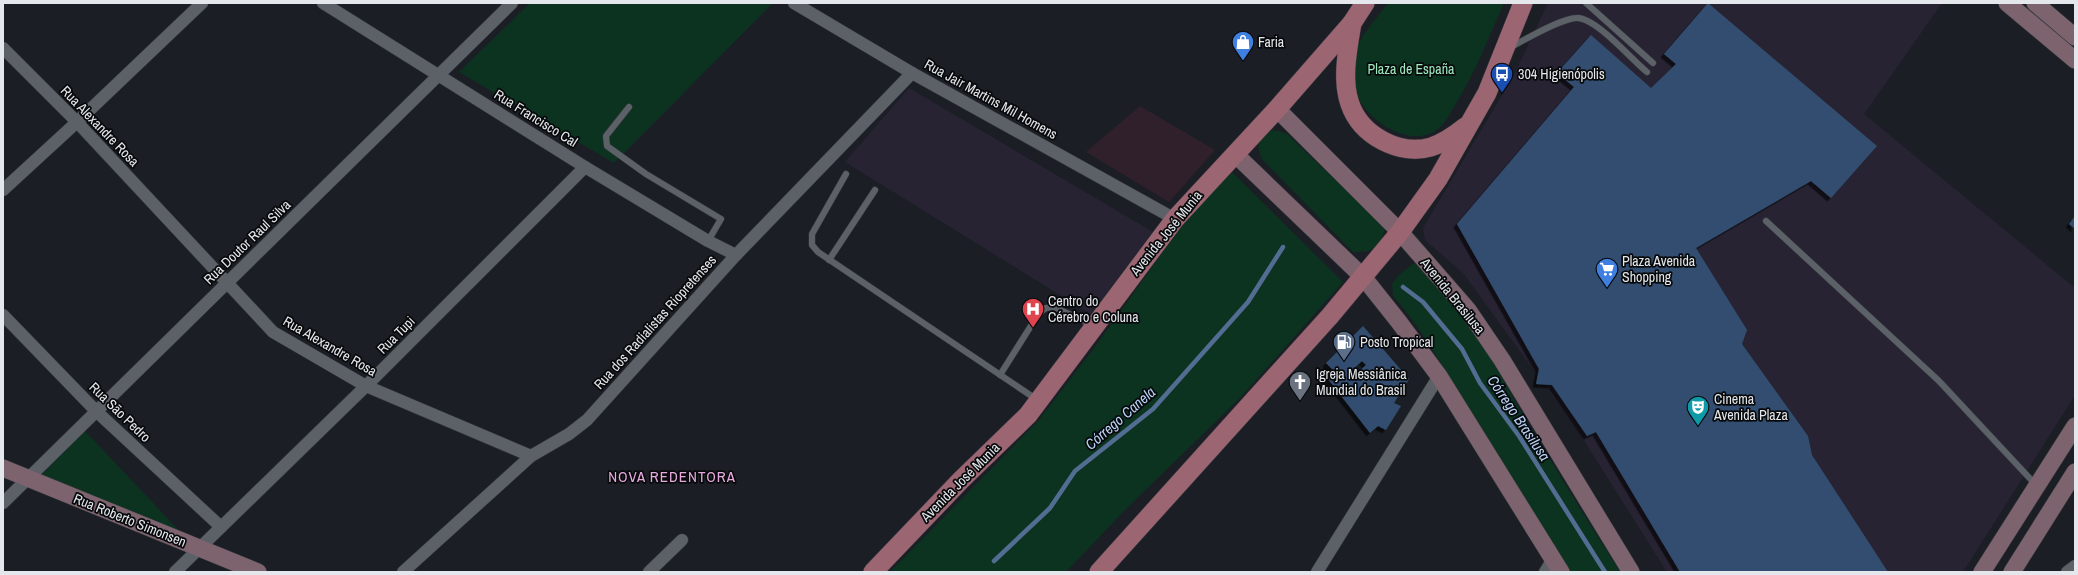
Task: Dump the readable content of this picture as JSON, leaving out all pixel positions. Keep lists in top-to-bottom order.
{
  "streets": {
    "main road": ["Avenida José Munia", "Avenida Brasilusa", "Rua Roberto Simonsen"],
    "street": [
      "Rua Jair Martins Mil Homens",
      "Rua Francisco Cal",
      "Rua Alexandre Rosa",
      "Rua Doutor Raul Silva",
      "Rua dos Radialistas Riopretenses",
      "Rua Tupi",
      "Rua São Pedro"
    ]
  },
  "crossings": [
    ["Rua Jair Martins Mil Homens", "Avenida José Munia"],
    ["Rua Jair Martins Mil Homens", "Rua dos Radialistas Riopretenses"],
    ["Rua Francisco Cal", "Rua Doutor Raul Silva"],
    ["Rua Francisco Cal", "Rua dos Radialistas Riopretenses"],
    ["Rua Francisco Cal", "Rua Tupi"],
    ["Rua Alexandre Rosa", "Rua Doutor Raul Silva"],
    ["Rua Alexandre Rosa", "Rua dos Radialistas Riopretenses"],
    ["Rua Alexandre Rosa", "Rua Tupi"],
    ["Avenida José Munia", "Avenida Brasilusa"],
    ["Rua Doutor Raul Silva", "Rua São Pedro"],
    ["Rua Doutor Raul Silva", "Rua Roberto Simonsen"],
    ["Rua Tupi", "Rua São Pedro"],
    ["Rua Tupi", "Rua Roberto Simonsen"]
  ],
  "districts": ["NOVA REDENTORA"],
  "water": ["Córrego Canela", "Córrego Brasilusa"],
  "parks": ["Plaza de España"],
  "places": {
    "shop": ["Faria"],
    "bus stop": ["304 Higienópolis"],
    "supermarket": ["Plaza Avenida Shopping"],
    "hospital": ["Centro do Cérebro e Coluna"],
    "fuel station": ["Posto Tropical"],
    "church": ["Igreja Messiânica Mundial do Brasil"],
    "theatre": ["Cinema Avenida Plaza"]
  }
}
